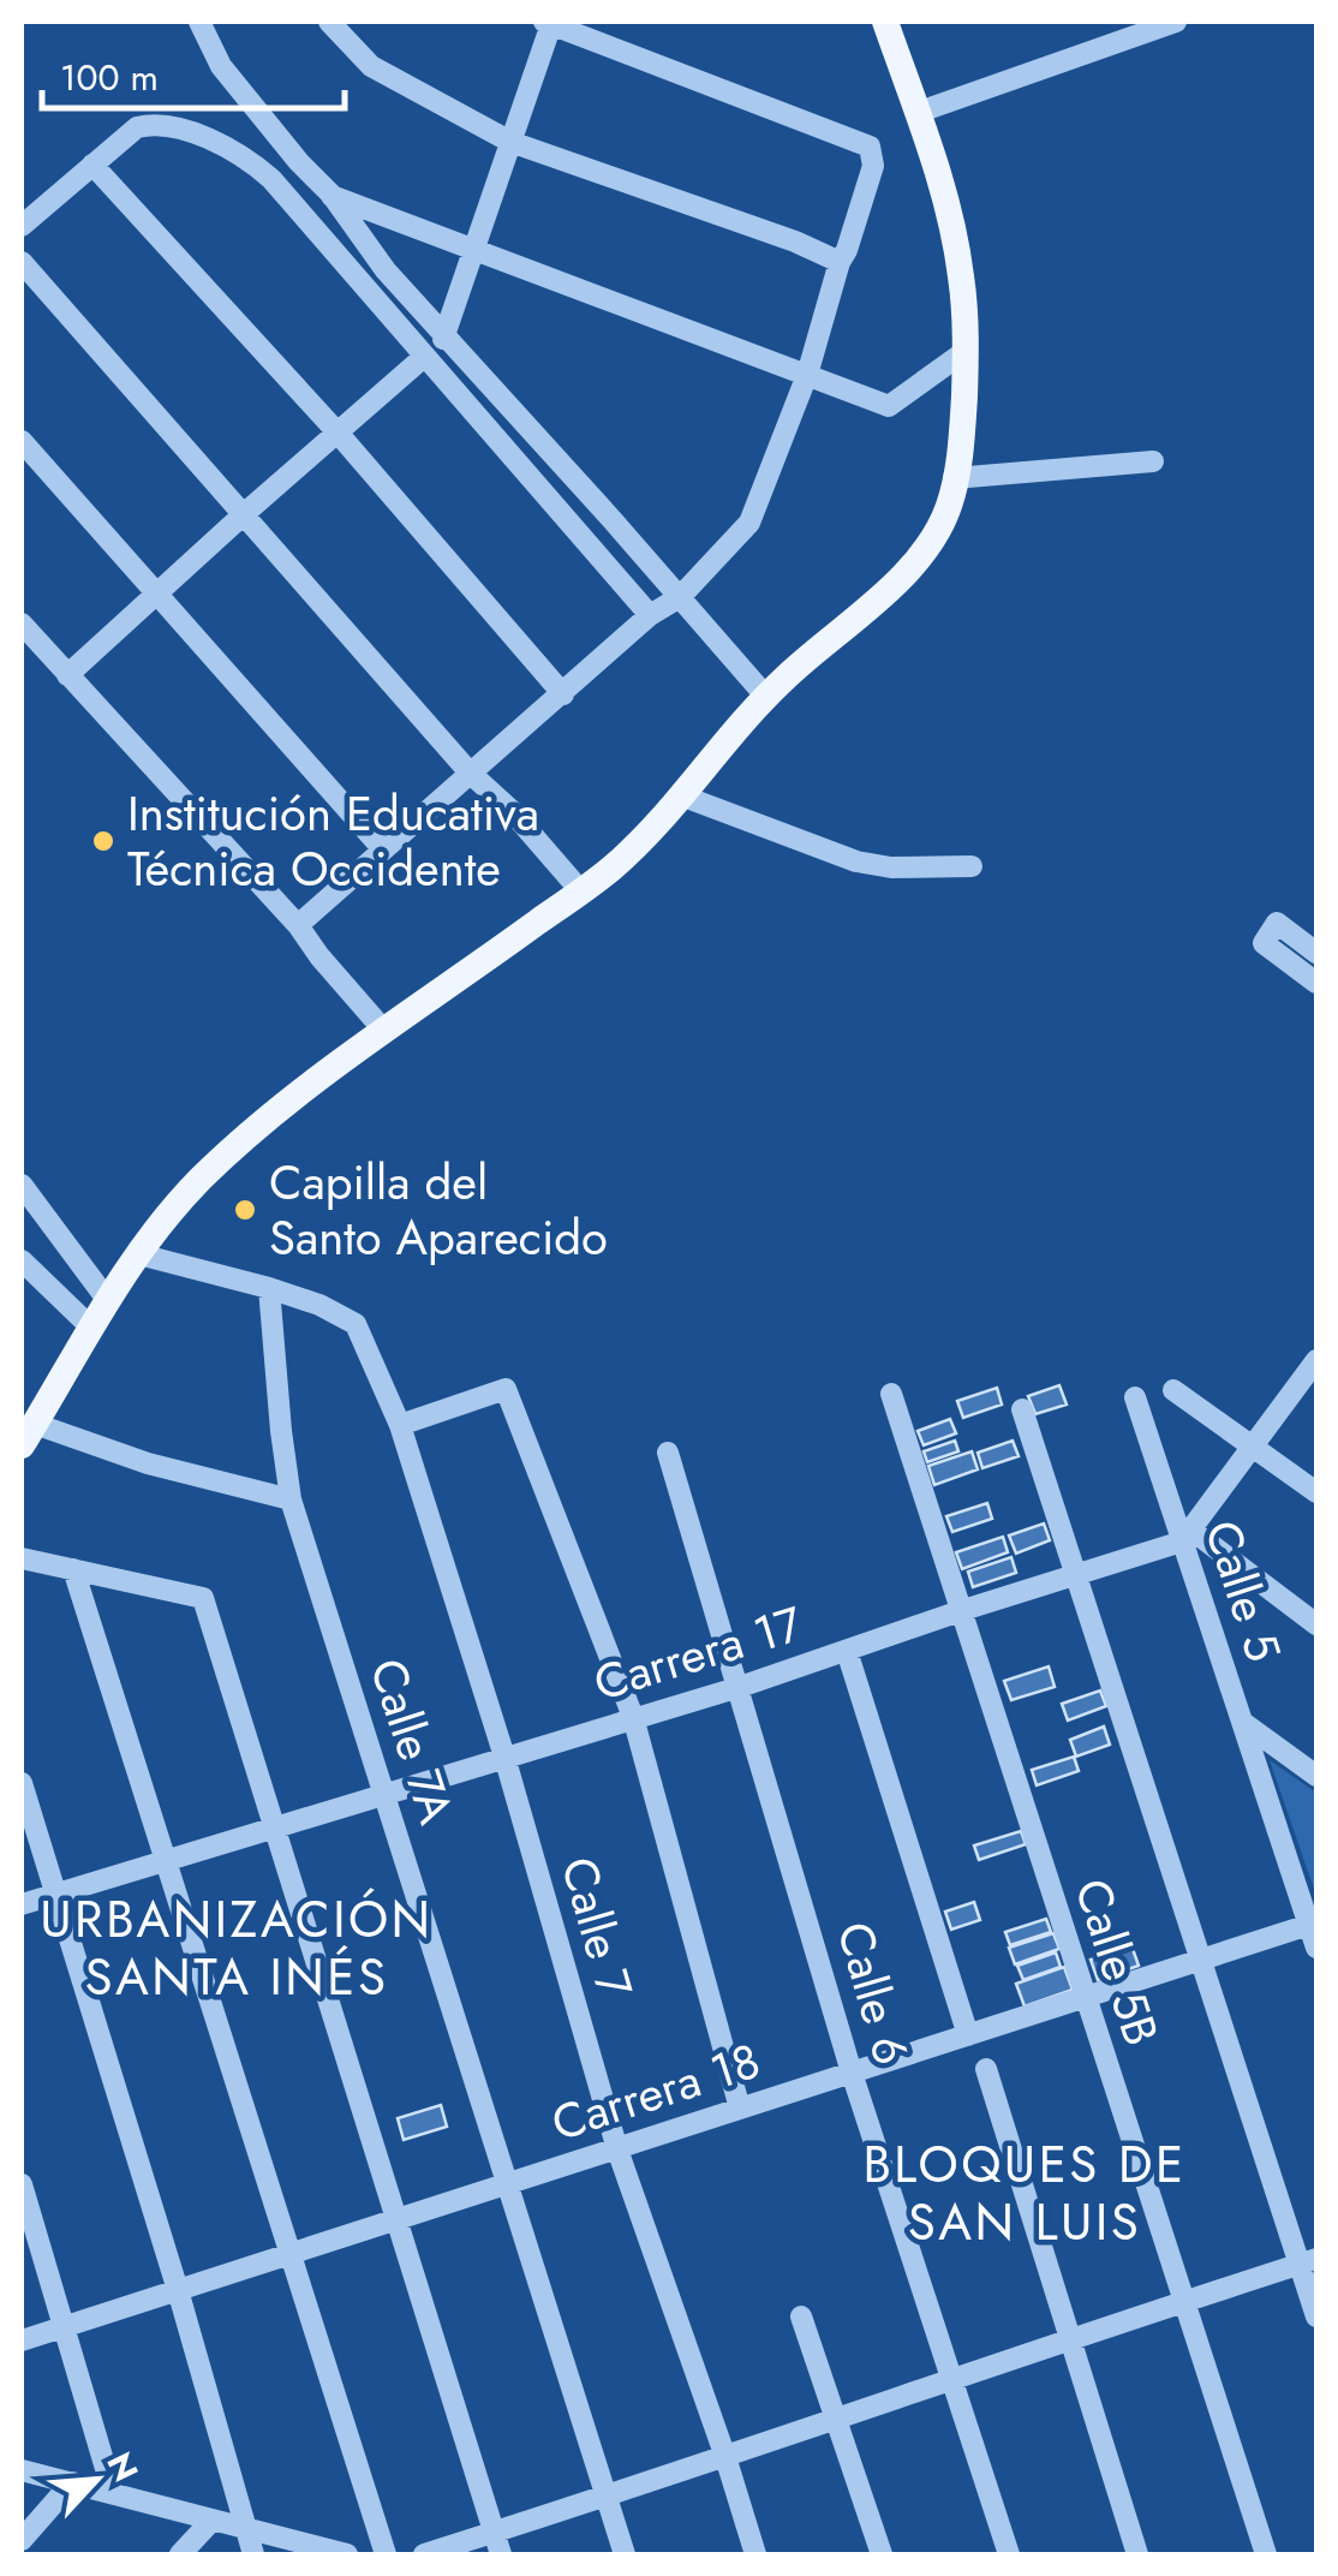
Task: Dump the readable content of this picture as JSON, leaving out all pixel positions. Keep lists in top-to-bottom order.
{
  "streets": {
    "street": [
      "Calle 5",
      "Carrera 17",
      "Calle 7A",
      "Calle 7",
      "Calle 5B",
      "Calle 6",
      "Carrera 18"
    ]
  },
  "crossings": [
    ["Calle 5", "Carrera 17"],
    ["Calle 5", "Carrera 18"],
    ["Carrera 17", "Calle 7A"],
    ["Carrera 17", "Calle 7"],
    ["Carrera 17", "Calle 5B"],
    ["Carrera 17", "Calle 6"],
    ["Calle 7A", "Calle 7"],
    ["Calle 7A", "Carrera 18"],
    ["Calle 7", "Carrera 18"],
    ["Calle 5B", "Carrera 18"],
    ["Calle 6", "Carrera 18"]
  ],
  "districts": ["URBANIZACIÓN SANTA INÉS", "BLOQUES DE SAN LUIS"],
  "places": ["Institución Educativa Técnica Occidente", "Capilla del Santo Aparecido"],
  "scale_bar": "100 m",
  "north": "top right"
}
